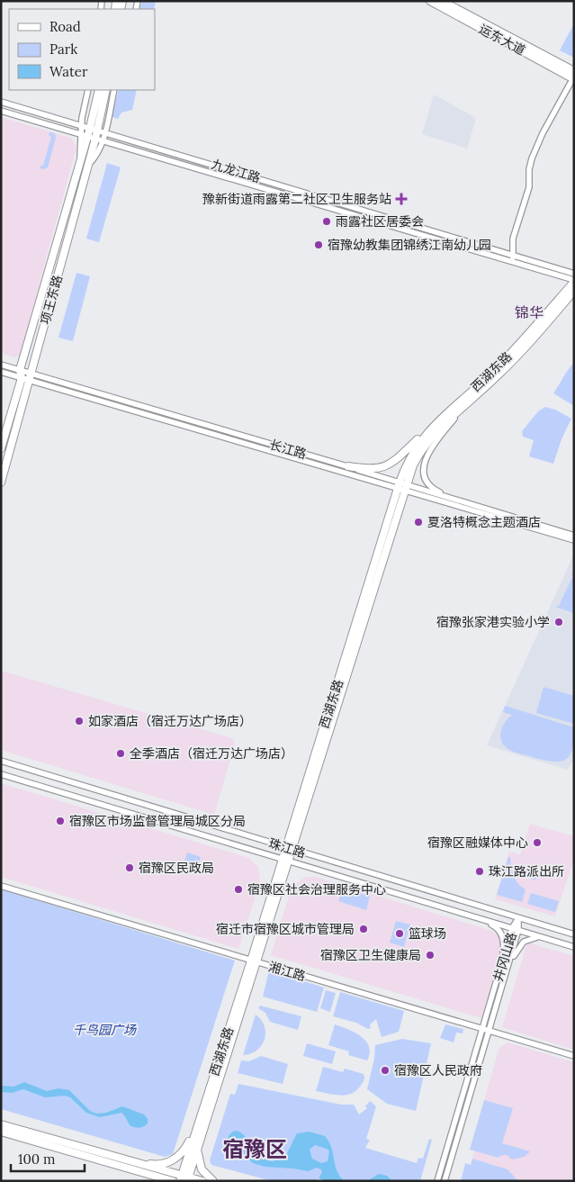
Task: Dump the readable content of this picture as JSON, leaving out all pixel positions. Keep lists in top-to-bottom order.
{
  "streets": {
    "main road": ["运东大道", "项王东路", "西湖东路"],
    "street": [
      "九龙江路",
      "长江路",
      "珠江路",
      "井冈山路",
      "湘江路"
    ]
  },
  "crossings": [
    ["九龙江路", "项王东路"],
    ["九龙江路", "西湖东路"],
    ["项王东路", "长江路"],
    ["西湖东路", "长江路"],
    ["西湖东路", "珠江路"],
    ["西湖东路", "湘江路"],
    ["珠江路", "井冈山路"],
    ["井冈山路", "湘江路"]
  ],
  "districts": ["锦华", "宿豫区"],
  "parks": ["千鸟园广场"],
  "places": {
    "health": ["豫新街道雨露第二社区卫生服务站"],
    "other": [
      "雨露社区居委会",
      "宿豫幼教集团锦绣江南幼儿园",
      "夏洛特概念主题酒店",
      "宿豫张家港实验小学",
      "如家酒店（宿迁万达广场店）",
      "全季酒店（宿迁万达广场店）",
      "宿豫区市场监督管理局城区分局",
      "宿豫区融媒体中心",
      "宿豫区民政局",
      "珠江路派出所",
      "宿豫区社会治理服务中心",
      "宿迁市宿豫区城市管理局",
      "篮球场",
      "宿豫区卫生健康局",
      "宿豫区人民政府"
    ]
  },
  "legend": ["Road", "Park", "Water"],
  "scale_bar": "100 m"
}
